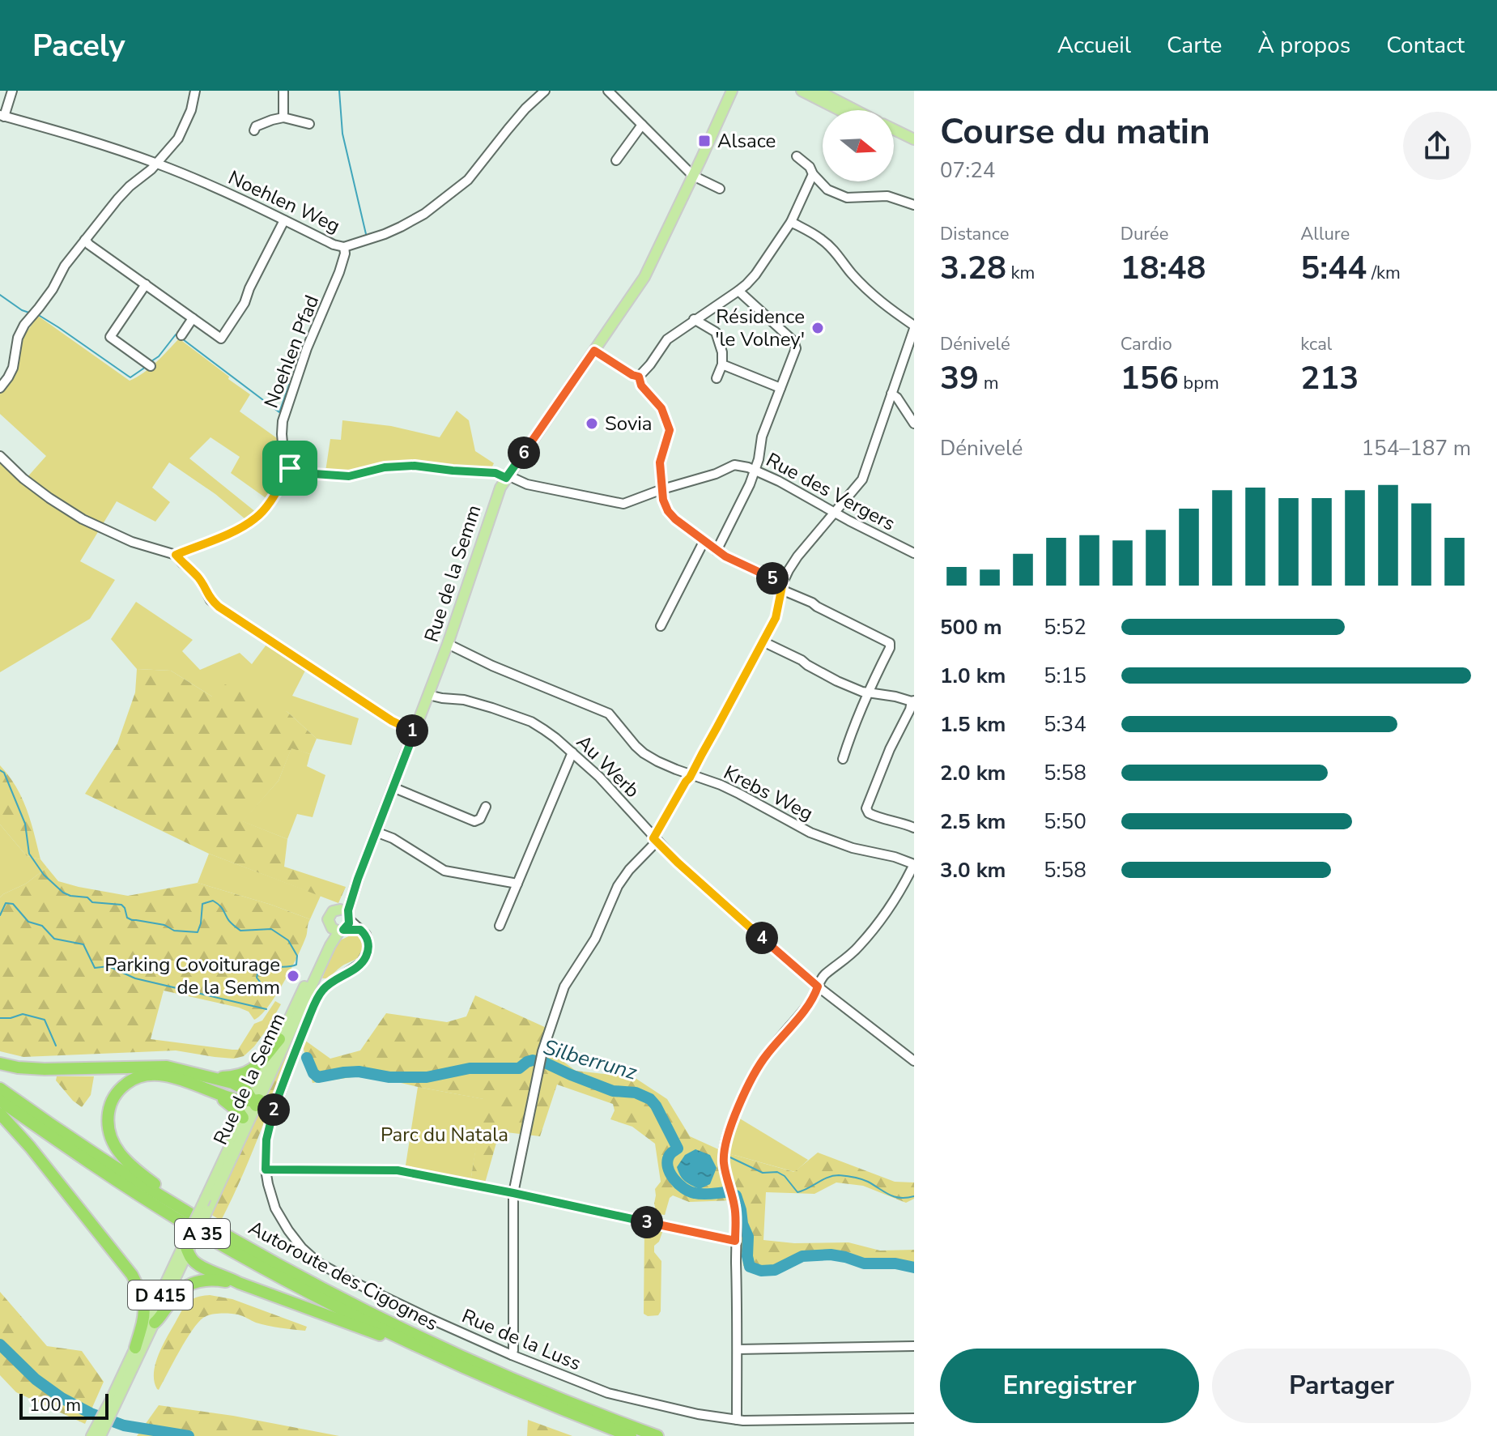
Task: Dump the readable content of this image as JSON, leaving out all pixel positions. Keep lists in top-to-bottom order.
{
  "streets": {
    "highway": ["A 35", "Autoroute des Cigognes"],
    "main road": ["Rue de la Semm", "D 415"],
    "street": [
      "Noehlen Weg",
      "Noehlen Pfad",
      "Rue des Vergers",
      "Au Werb",
      "Krebs Weg",
      "Rue de la Luss"
    ]
  },
  "crossings": [
    ["Noehlen Weg", "Noehlen Pfad"],
    ["Noehlen Pfad", "Rue des Vergers"],
    ["Rue des Vergers", "Rue de la Semm"],
    ["Rue de la Semm", "Au Werb"],
    ["Rue de la Semm", "Krebs Weg"],
    ["Rue de la Semm", "Autoroute des Cigognes"],
    ["Rue de la Semm", "D 415"]
  ],
  "water": ["Silberrunz"],
  "parks": ["Parc du Natala"],
  "places": {
    "transit": ["Alsace"],
    "other": ["Résidence 'le Volney'", "Sovia", "Parking Covoiturage de la Semm"]
  },
  "scale_bar": "100 m",
  "north": "right",
  "page": {
    "header": "Pacely",
    "nav": [
      "Accueil",
      "Carte",
      "À propos",
      "Contact"
    ],
    "heading": ["Course du matin", "07:24"],
    "stats": [
      ["Distance", "3.28 km"],
      ["Durée", "18:48"],
      ["Allure", "5:44 /km"],
      ["Dénivelé", "39 m"],
      ["Cardio", "156 bpm"],
      ["kcal", "213"]
    ],
    "chart": ["Dénivelé", "154–187 m"],
    "pins": [
      "6",
      "5",
      "1",
      "4",
      "2",
      "3"
    ],
    "list": [
      {
        "name": "500 m",
        "note": "5:52"
      },
      {
        "name": "1.0 km",
        "note": "5:15"
      },
      {
        "name": "1.5 km",
        "note": "5:34"
      },
      {
        "name": "2.0 km",
        "note": "5:58"
      },
      {
        "name": "2.5 km",
        "note": "5:50"
      },
      {
        "name": "3.0 km",
        "note": "5:58"
      }
    ],
    "buttons": ["Enregistrer", "Partager"],
    "scale": "100 m"
  }
}
